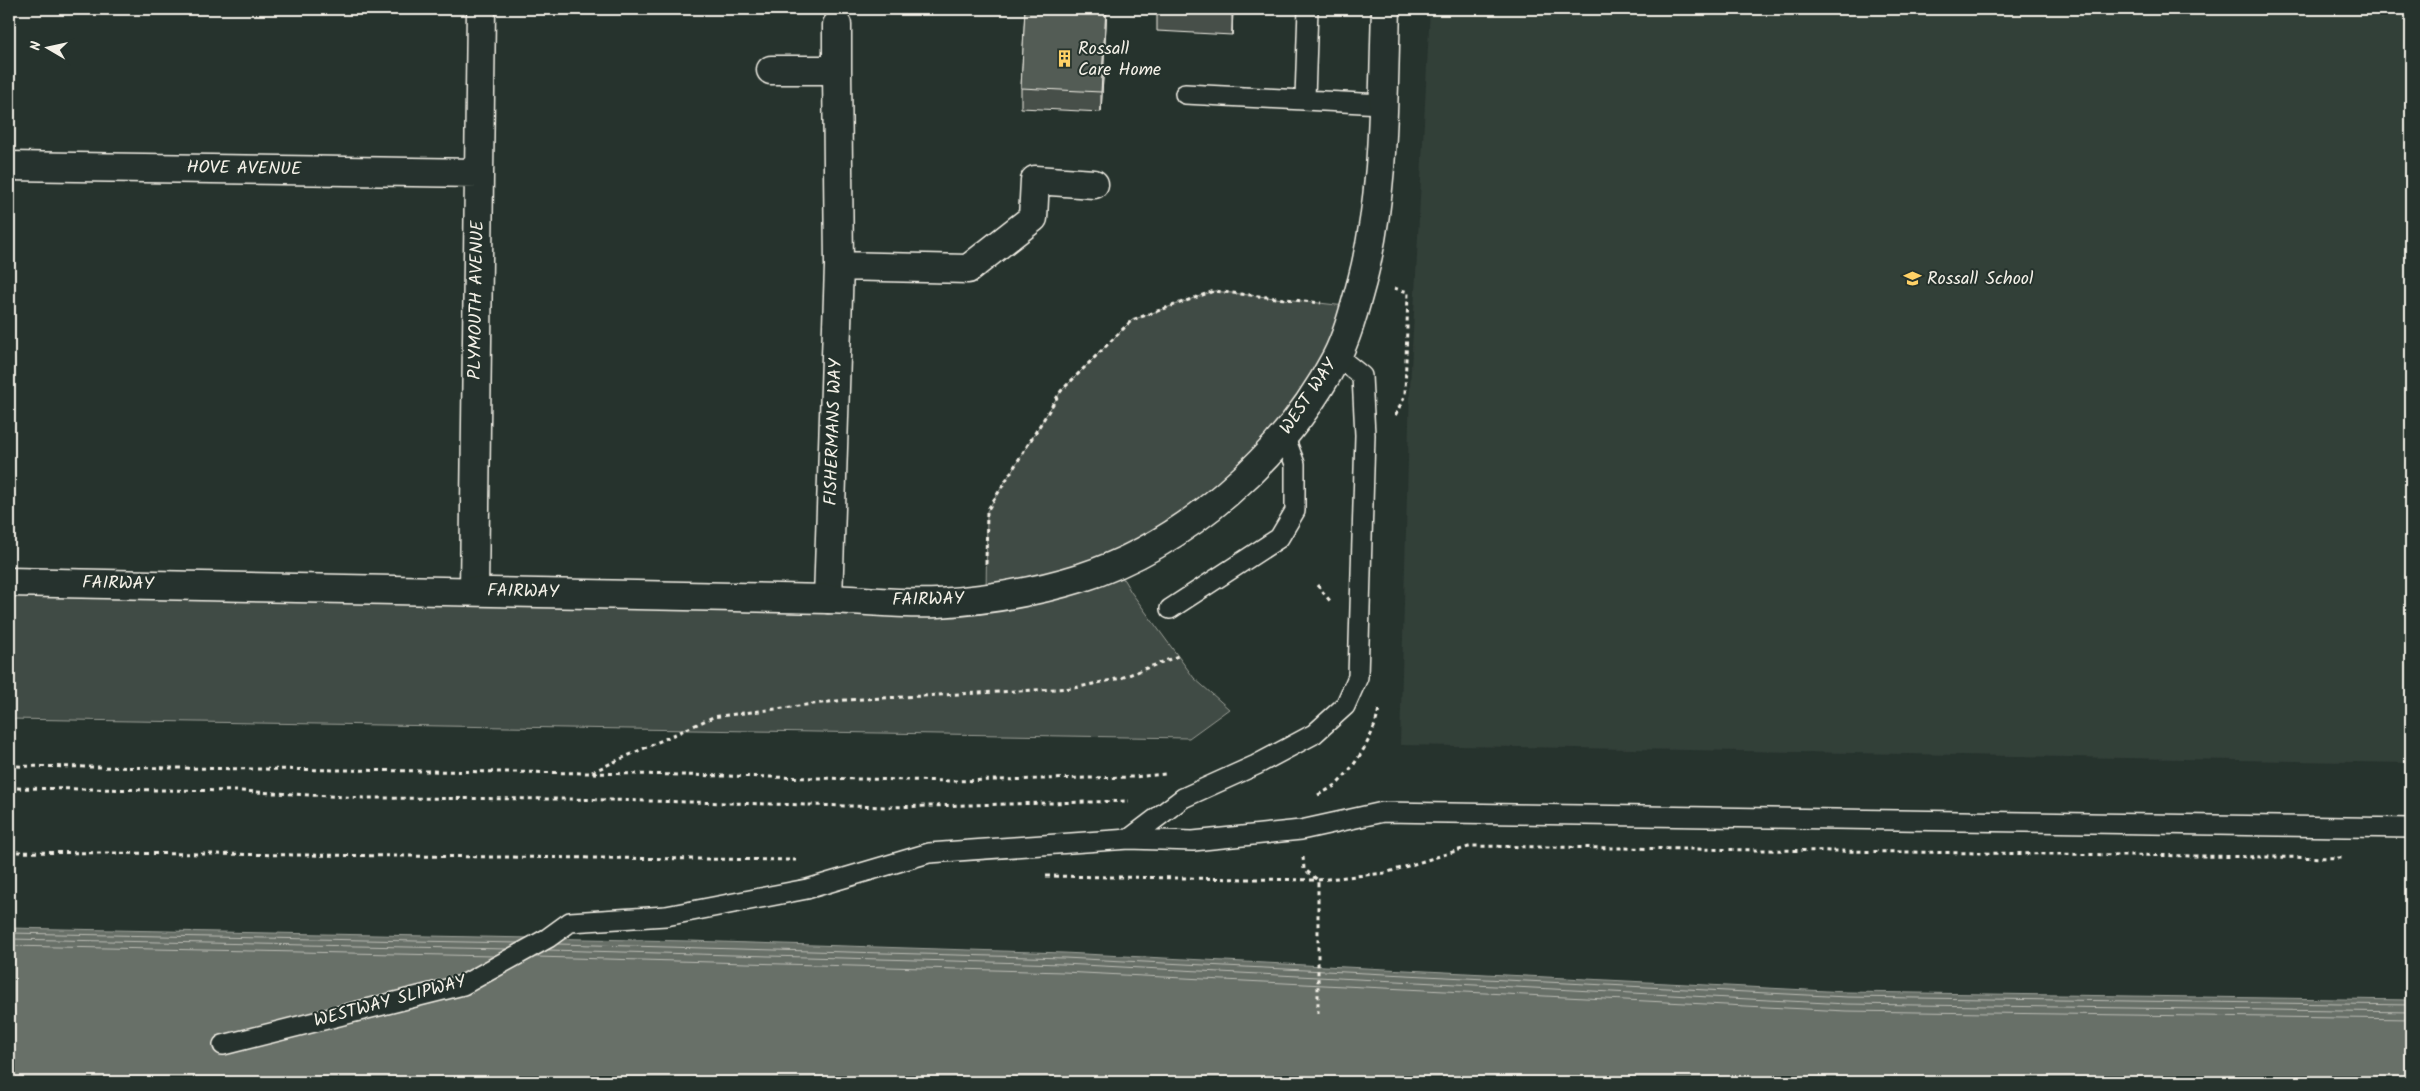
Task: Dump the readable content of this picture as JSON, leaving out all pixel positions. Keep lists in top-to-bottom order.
{
  "streets": {
    "street": [
      "HOVE AVENUE",
      "PLYMOUTH AVENUE",
      "WEST WAY",
      "FISHERMANS WAY",
      "FAIRWAY"
    ],
    "lane": ["WESTWAY SLIPWAY"]
  },
  "crossings": [
    ["HOVE AVENUE", "PLYMOUTH AVENUE"],
    ["PLYMOUTH AVENUE", "FAIRWAY"],
    ["WEST WAY", "FAIRWAY"],
    ["FISHERMANS WAY", "FAIRWAY"]
  ],
  "places": {
    "building": ["Rossall Care Home"],
    "school or university": ["Rossall School"]
  },
  "north": "left"
}
